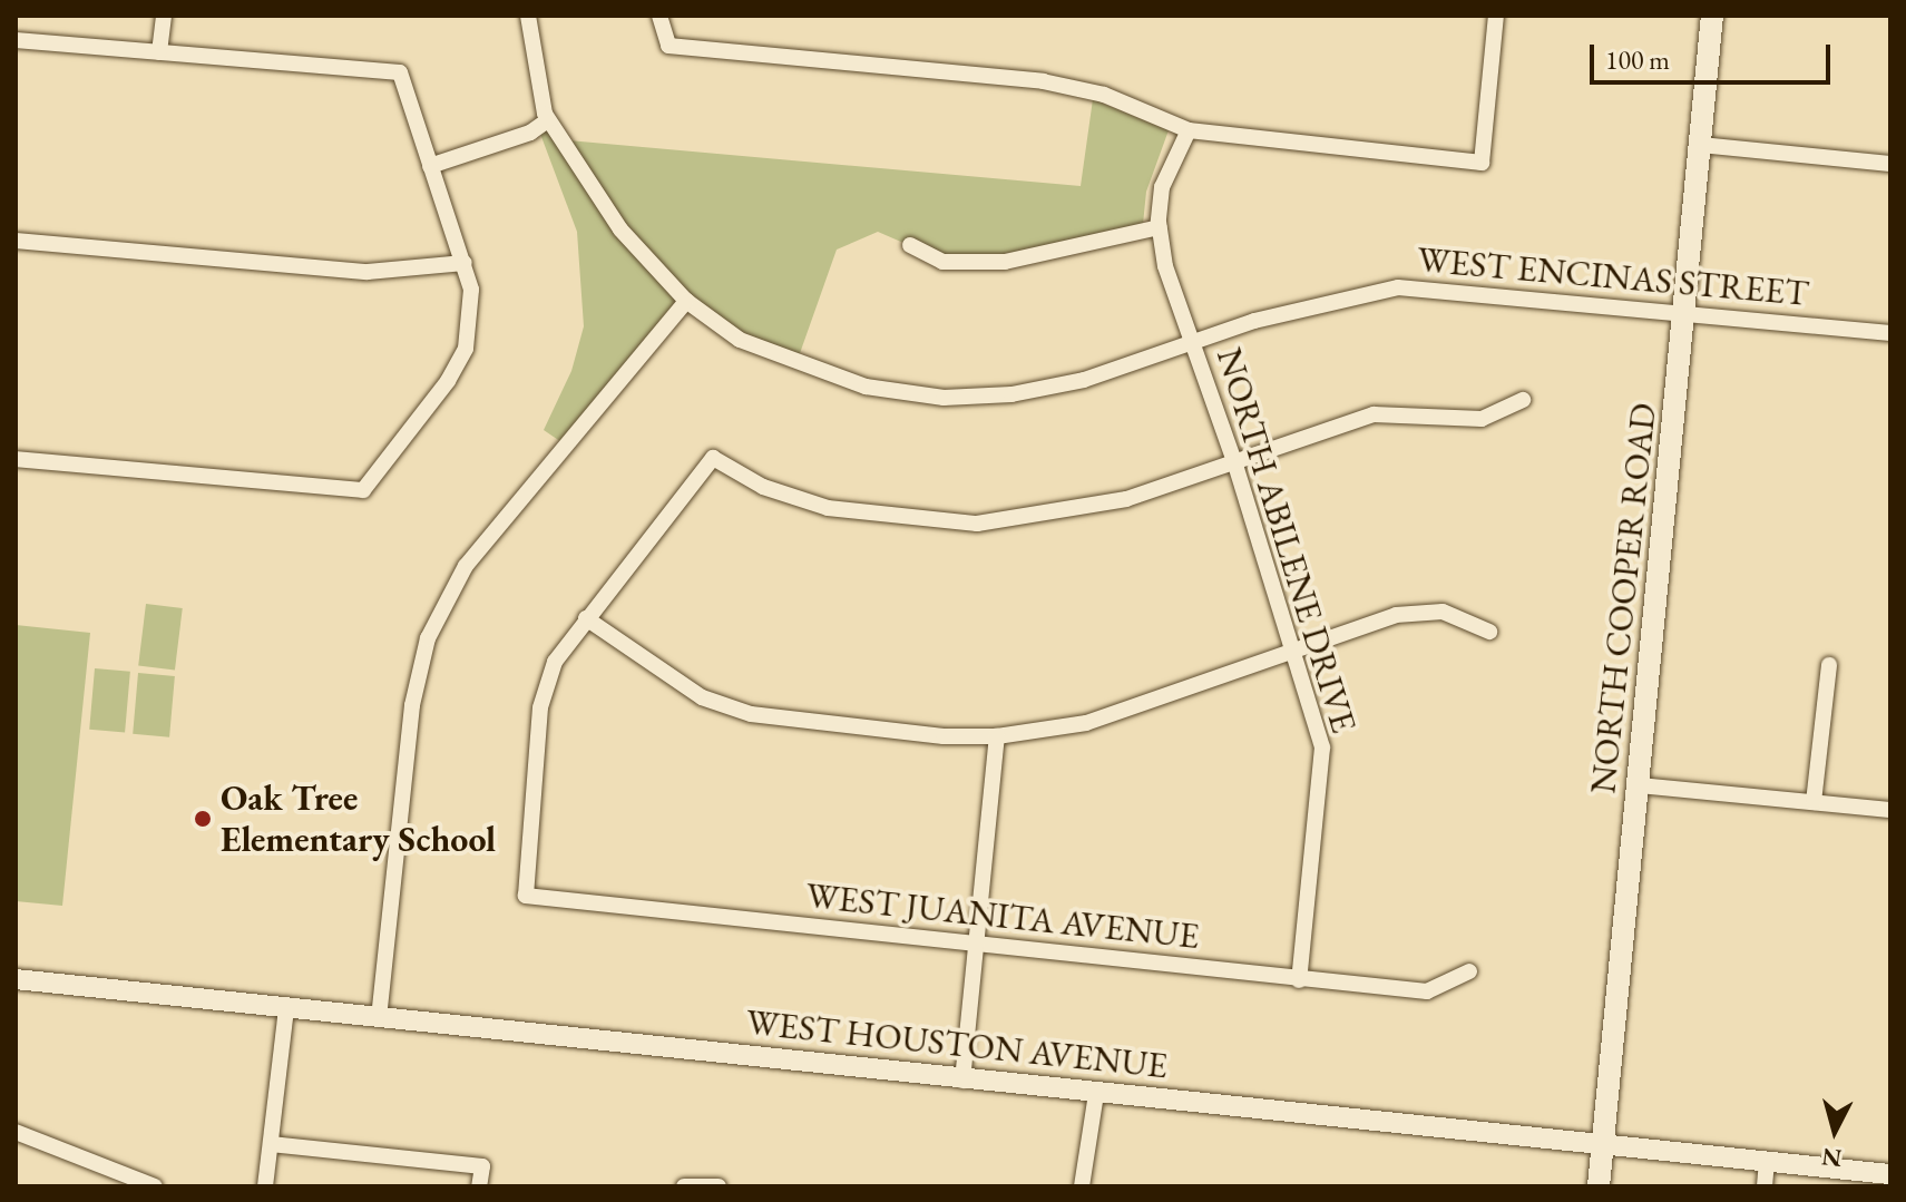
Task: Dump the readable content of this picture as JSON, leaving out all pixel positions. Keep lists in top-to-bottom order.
{
  "streets": {
    "main road": ["NORTH COOPER ROAD"],
    "street": [
      "WEST ENCINAS STREET",
      "NORTH ABILENE DRIVE",
      "WEST JUANITA AVENUE",
      "WEST HOUSTON AVENUE"
    ]
  },
  "crossings": [
    ["WEST ENCINAS STREET", "NORTH ABILENE DRIVE"],
    ["WEST ENCINAS STREET", "NORTH COOPER ROAD"],
    ["NORTH ABILENE DRIVE", "WEST JUANITA AVENUE"],
    ["NORTH COOPER ROAD", "WEST HOUSTON AVENUE"]
  ],
  "places": ["Oak Tree Elementary School"],
  "scale_bar": "100 m",
  "north": "bottom"
}
